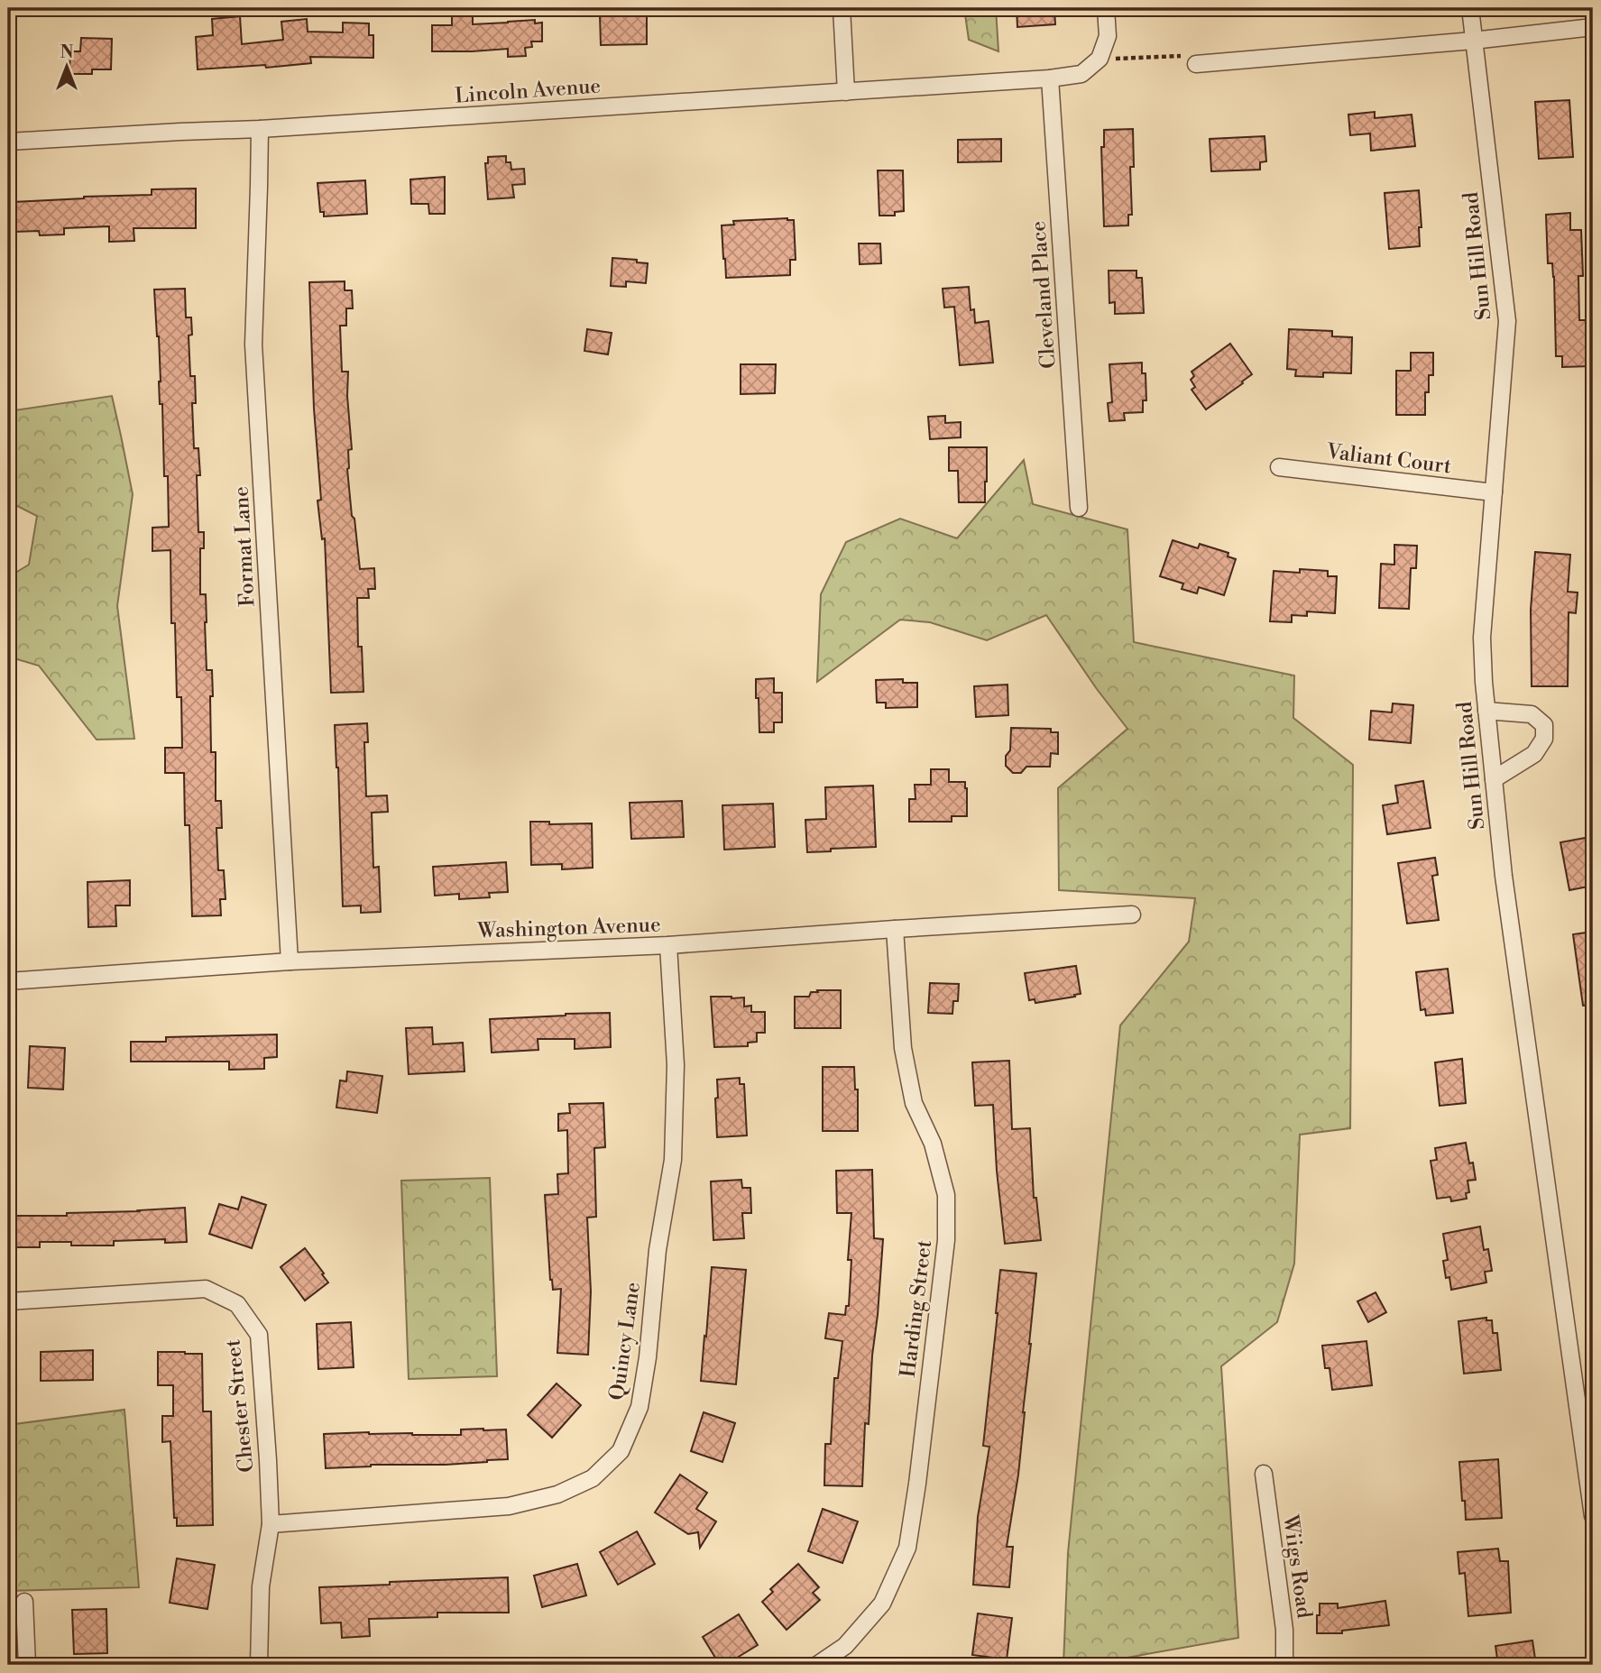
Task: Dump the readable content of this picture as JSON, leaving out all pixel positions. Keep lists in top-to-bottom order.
{
  "streets": {
    "street": [
      "Lincoln Avenue",
      "Sun Hill Road",
      "Cleveland Place",
      "Valiant Court",
      "Format Lane",
      "Washington Avenue",
      "Harding Street",
      "Quincy Lane",
      "Chester Street",
      "Wiigs Road"
    ]
  },
  "crossings": [
    ["Lincoln Avenue", "Cleveland Place"],
    ["Lincoln Avenue", "Format Lane"],
    ["Sun Hill Road", "Valiant Court"],
    ["Format Lane", "Washington Avenue"],
    ["Washington Avenue", "Harding Street"],
    ["Washington Avenue", "Quincy Lane"],
    ["Quincy Lane", "Chester Street"]
  ],
  "north": "top"
}
